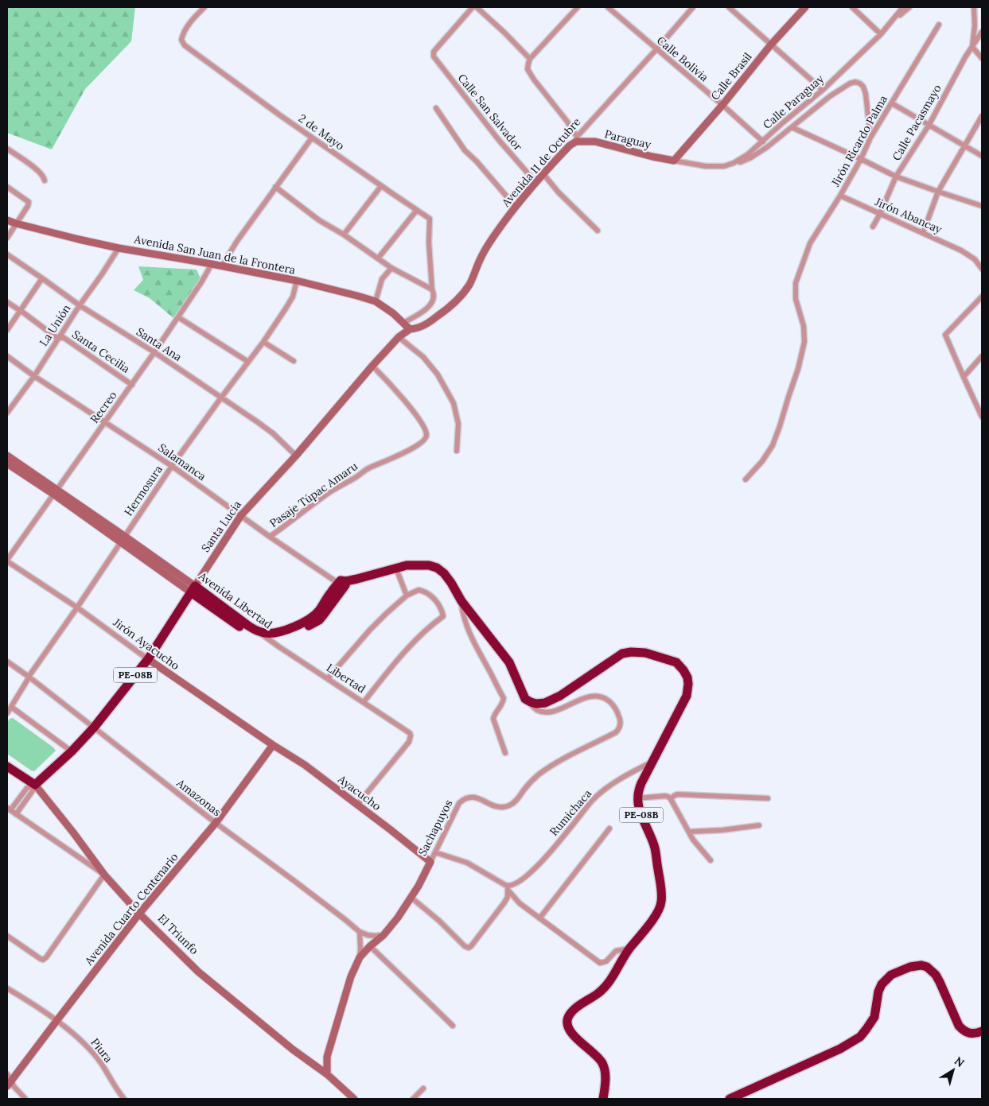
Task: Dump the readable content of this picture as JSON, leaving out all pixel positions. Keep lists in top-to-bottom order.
{
  "streets": {
    "highway": [
      "Santa Lucía",
      "Avenida Libertad",
      "PE-08B",
      "El Triunfo"
    ],
    "street": [
      "Calle Bolivia",
      "Calle Brasil",
      "Calle Paraguay",
      "Calle San Salvador",
      "Calle Pacasmayo",
      "2 de Mayo",
      "Paraguay",
      "Jirón Ricardo Palma",
      "Avenida 11 de Octubre",
      "Jirón Abancay",
      "Avenida San Juan de la Frontera",
      "La Unión",
      "Santa Ana",
      "Santa Cecilia",
      "Recreo",
      "Salamanca",
      "Hermosura",
      "Pasaje Túpac Amaru",
      "Jirón Ayacucho",
      "Libertad",
      "Ayacucho",
      "Amazonas",
      "Rumichaca",
      "Sachapuyos",
      "Avenida Cuarto Centenario",
      "Piura"
    ]
  },
  "crossings": [
    ["Calle Bolivia", "Calle Brasil"],
    ["Calle Bolivia", "Calle Paraguay"],
    ["Calle Bolivia", "Avenida 11 de Octubre"],
    ["Calle Brasil", "Calle Paraguay"],
    ["Calle Brasil", "Paraguay"],
    ["Calle Paraguay", "Paraguay"],
    ["Calle San Salvador", "Avenida 11 de Octubre"],
    ["Calle Pacasmayo", "Jirón Abancay"],
    ["Paraguay", "Avenida 11 de Octubre"],
    ["Jirón Ricardo Palma", "Jirón Abancay"],
    ["Avenida 11 de Octubre", "Avenida San Juan de la Frontera"],
    ["Avenida 11 de Octubre", "Santa Lucía"],
    ["Avenida San Juan de la Frontera", "La Unión"],
    ["Avenida San Juan de la Frontera", "Recreo"],
    ["Avenida San Juan de la Frontera", "Hermosura"],
    ["Avenida San Juan de la Frontera", "Santa Lucía"],
    ["La Unión", "Santa Ana"],
    ["La Unión", "Santa Cecilia"],
    ["La Unión", "Salamanca"],
    ["Santa Ana", "Recreo"],
    ["Santa Ana", "Hermosura"],
    ["Santa Ana", "Santa Lucía"],
    ["Santa Cecilia", "Recreo"],
    ["Recreo", "Salamanca"],
    ["Recreo", "Avenida Libertad"],
    ["Recreo", "Jirón Ayacucho"],
    ["Salamanca", "Hermosura"],
    ["Salamanca", "Pasaje Túpac Amaru"],
    ["Salamanca", "Santa Lucía"],
    ["Hermosura", "Avenida Libertad"],
    ["Hermosura", "Jirón Ayacucho"],
    ["Hermosura", "Amazonas"],
    ["Pasaje Túpac Amaru", "Santa Lucía"],
    ["Santa Lucía", "Avenida Libertad"],
    ["Santa Lucía", "Jirón Ayacucho"],
    ["Santa Lucía", "Amazonas"],
    ["Santa Lucía", "El Triunfo"],
    ["Avenida Libertad", "Libertad"],
    ["Jirón Ayacucho", "Ayacucho"],
    ["Jirón Ayacucho", "Avenida Cuarto Centenario"],
    ["PE-08B", "Rumichaca"],
    ["PE-08B", "Sachapuyos"],
    ["Libertad", "Ayacucho"],
    ["Ayacucho", "Sachapuyos"],
    ["Ayacucho", "Avenida Cuarto Centenario"],
    ["Amazonas", "Sachapuyos"],
    ["Amazonas", "Avenida Cuarto Centenario"],
    ["Sachapuyos", "El Triunfo"],
    ["Avenida Cuarto Centenario", "El Triunfo"],
    ["Avenida Cuarto Centenario", "Piura"]
  ],
  "north": "top right"
}
